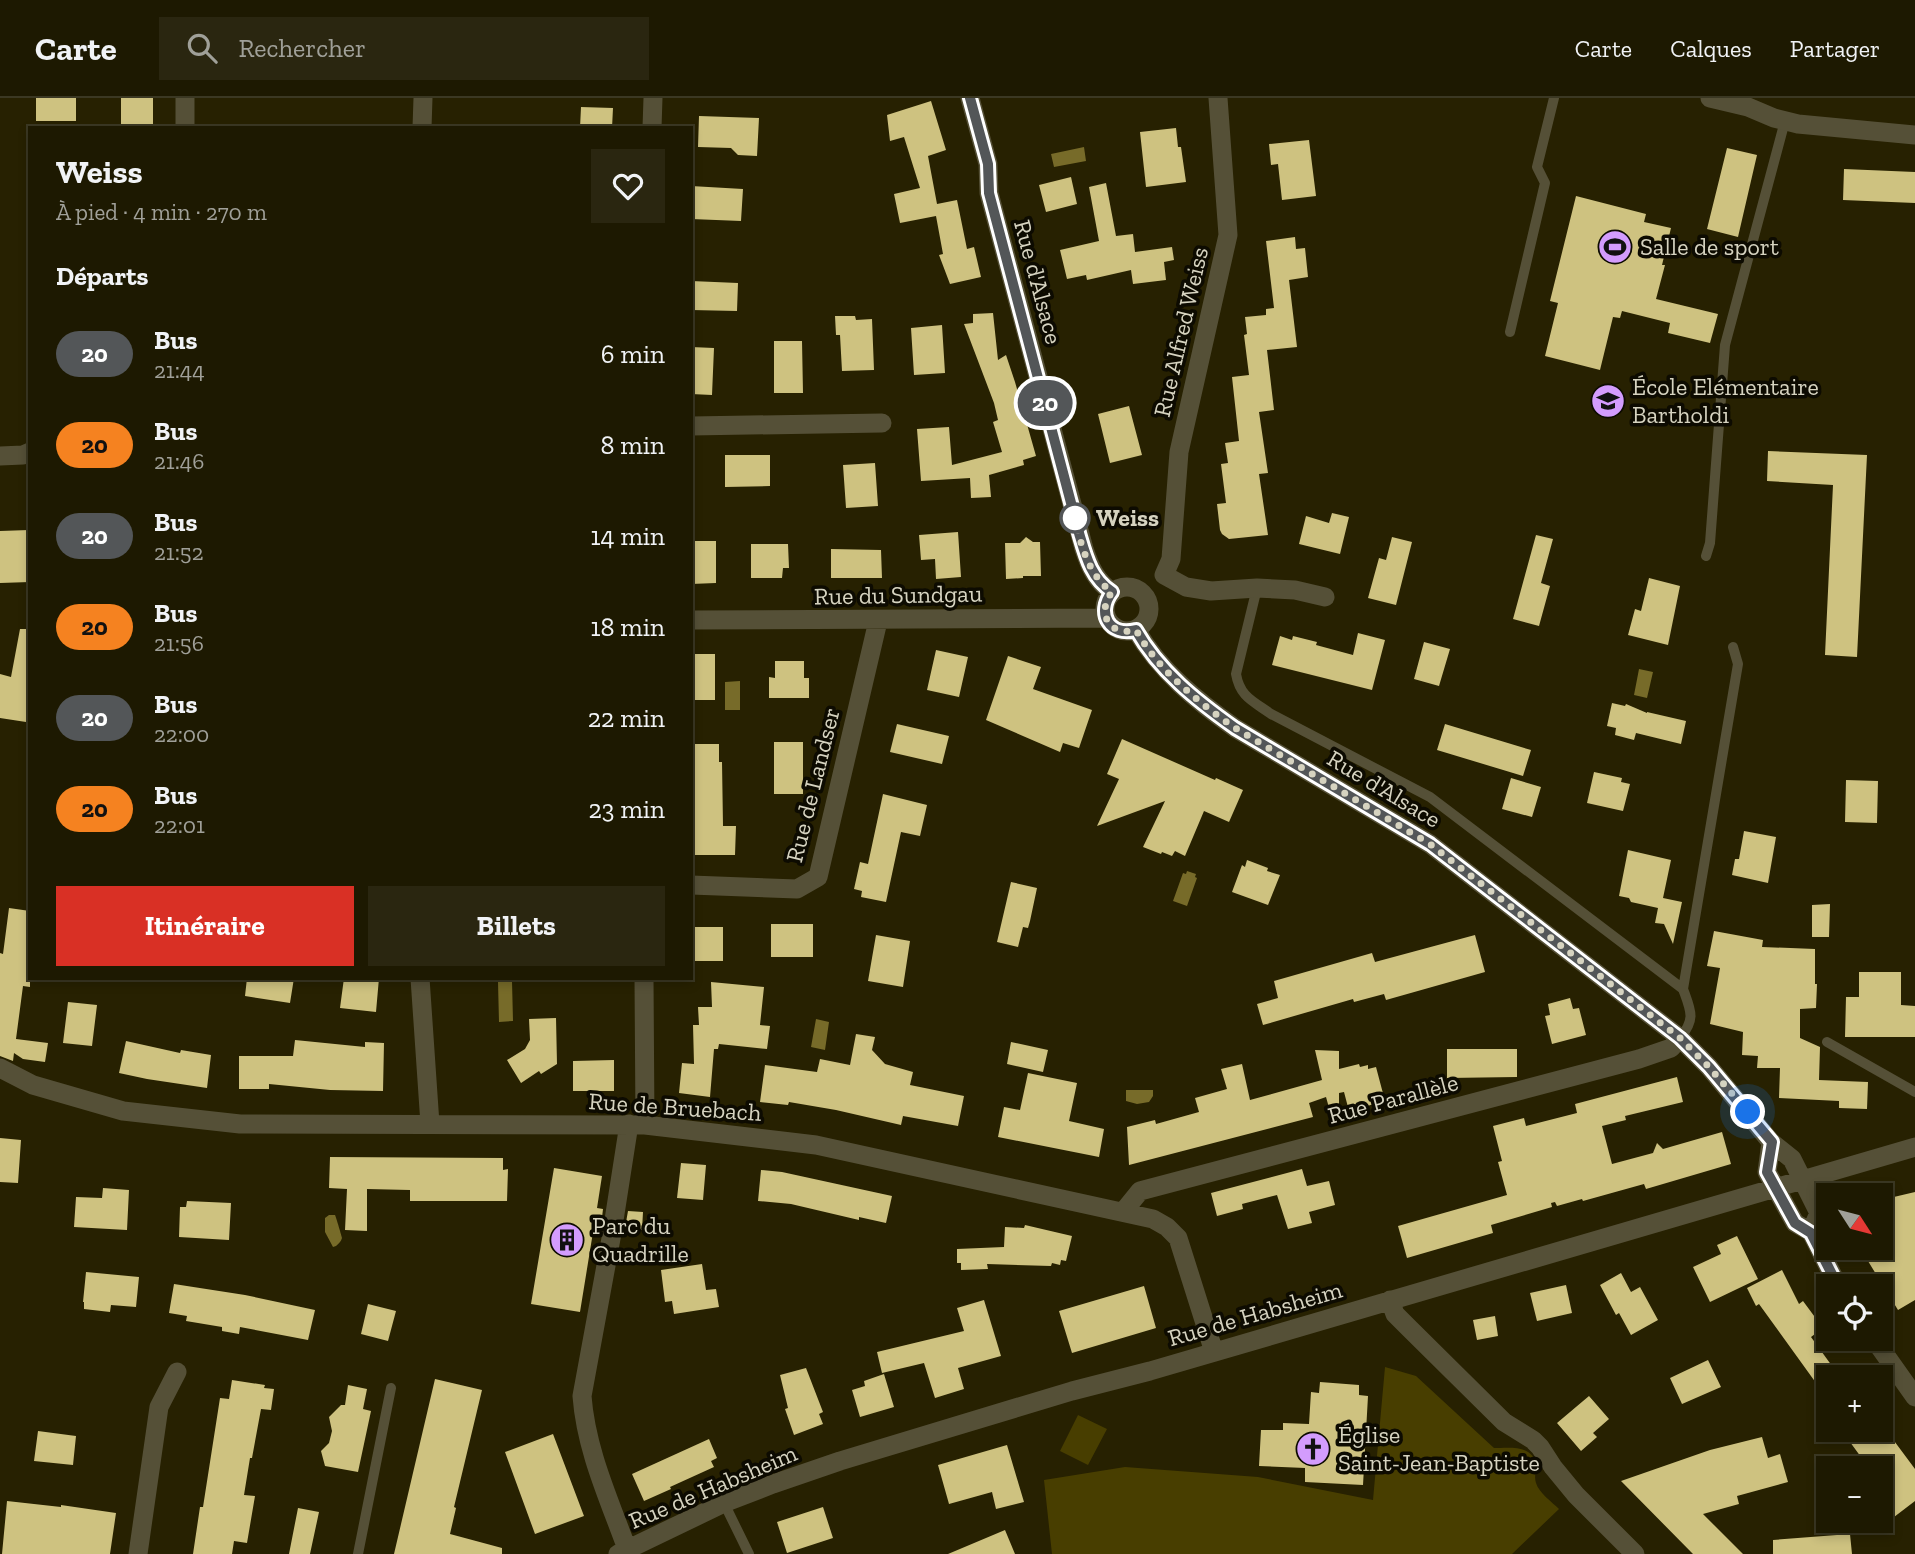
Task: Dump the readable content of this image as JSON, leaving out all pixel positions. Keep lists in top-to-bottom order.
{
  "streets": {
    "street": [
      "Rue d'Alsace",
      "Rue Alfred Weiss",
      "Rue du Sundgau",
      "Rue de Landser",
      "Rue Parallèle",
      "Rue de Bruebach",
      "Rue de Habsheim"
    ]
  },
  "crossings": [
    ["Rue d'Alsace", "Rue du Sundgau"],
    ["Rue d'Alsace", "Rue Parallèle"],
    ["Rue d'Alsace", "Rue de Habsheim"],
    ["Rue du Sundgau", "Rue de Landser"],
    ["Rue Parallèle", "Rue de Bruebach"],
    ["Rue de Bruebach", "Rue de Habsheim"]
  ],
  "places": {
    "sports": ["Salle de sport"],
    "school or university": ["École Elémentaire Bartholdi"],
    "other": ["Weiss"],
    "building": ["Parc du Quadrille"],
    "church": ["Église Saint-Jean-Baptiste"]
  },
  "lines": ["bus line 20"],
  "north": "bottom right",
  "page": {
    "header": "Carte",
    "search": "Rechercher",
    "nav": ["Carte", "Calques", "Partager"],
    "on_map": "20",
    "heading": [
      ["Weiss", "À pied · 4 min · 270 m"],
      "Départs"
    ],
    "list": [
      {
        "mark": "20",
        "name": "Bus",
        "note": "21:44",
        "value": "6 min"
      },
      {
        "mark": "20",
        "name": "Bus",
        "note": "21:46",
        "value": "8 min"
      },
      {
        "mark": "20",
        "name": "Bus",
        "note": "21:52",
        "value": "14 min"
      },
      {
        "mark": "20",
        "name": "Bus",
        "note": "21:56",
        "value": "18 min"
      },
      {
        "mark": "20",
        "name": "Bus",
        "note": "22:00",
        "value": "22 min"
      },
      {
        "mark": "20",
        "name": "Bus",
        "note": "22:01",
        "value": "23 min"
      }
    ],
    "buttons": ["Itinéraire", "Billets"],
    "map_buttons": ["+", "−"]
  }
}
